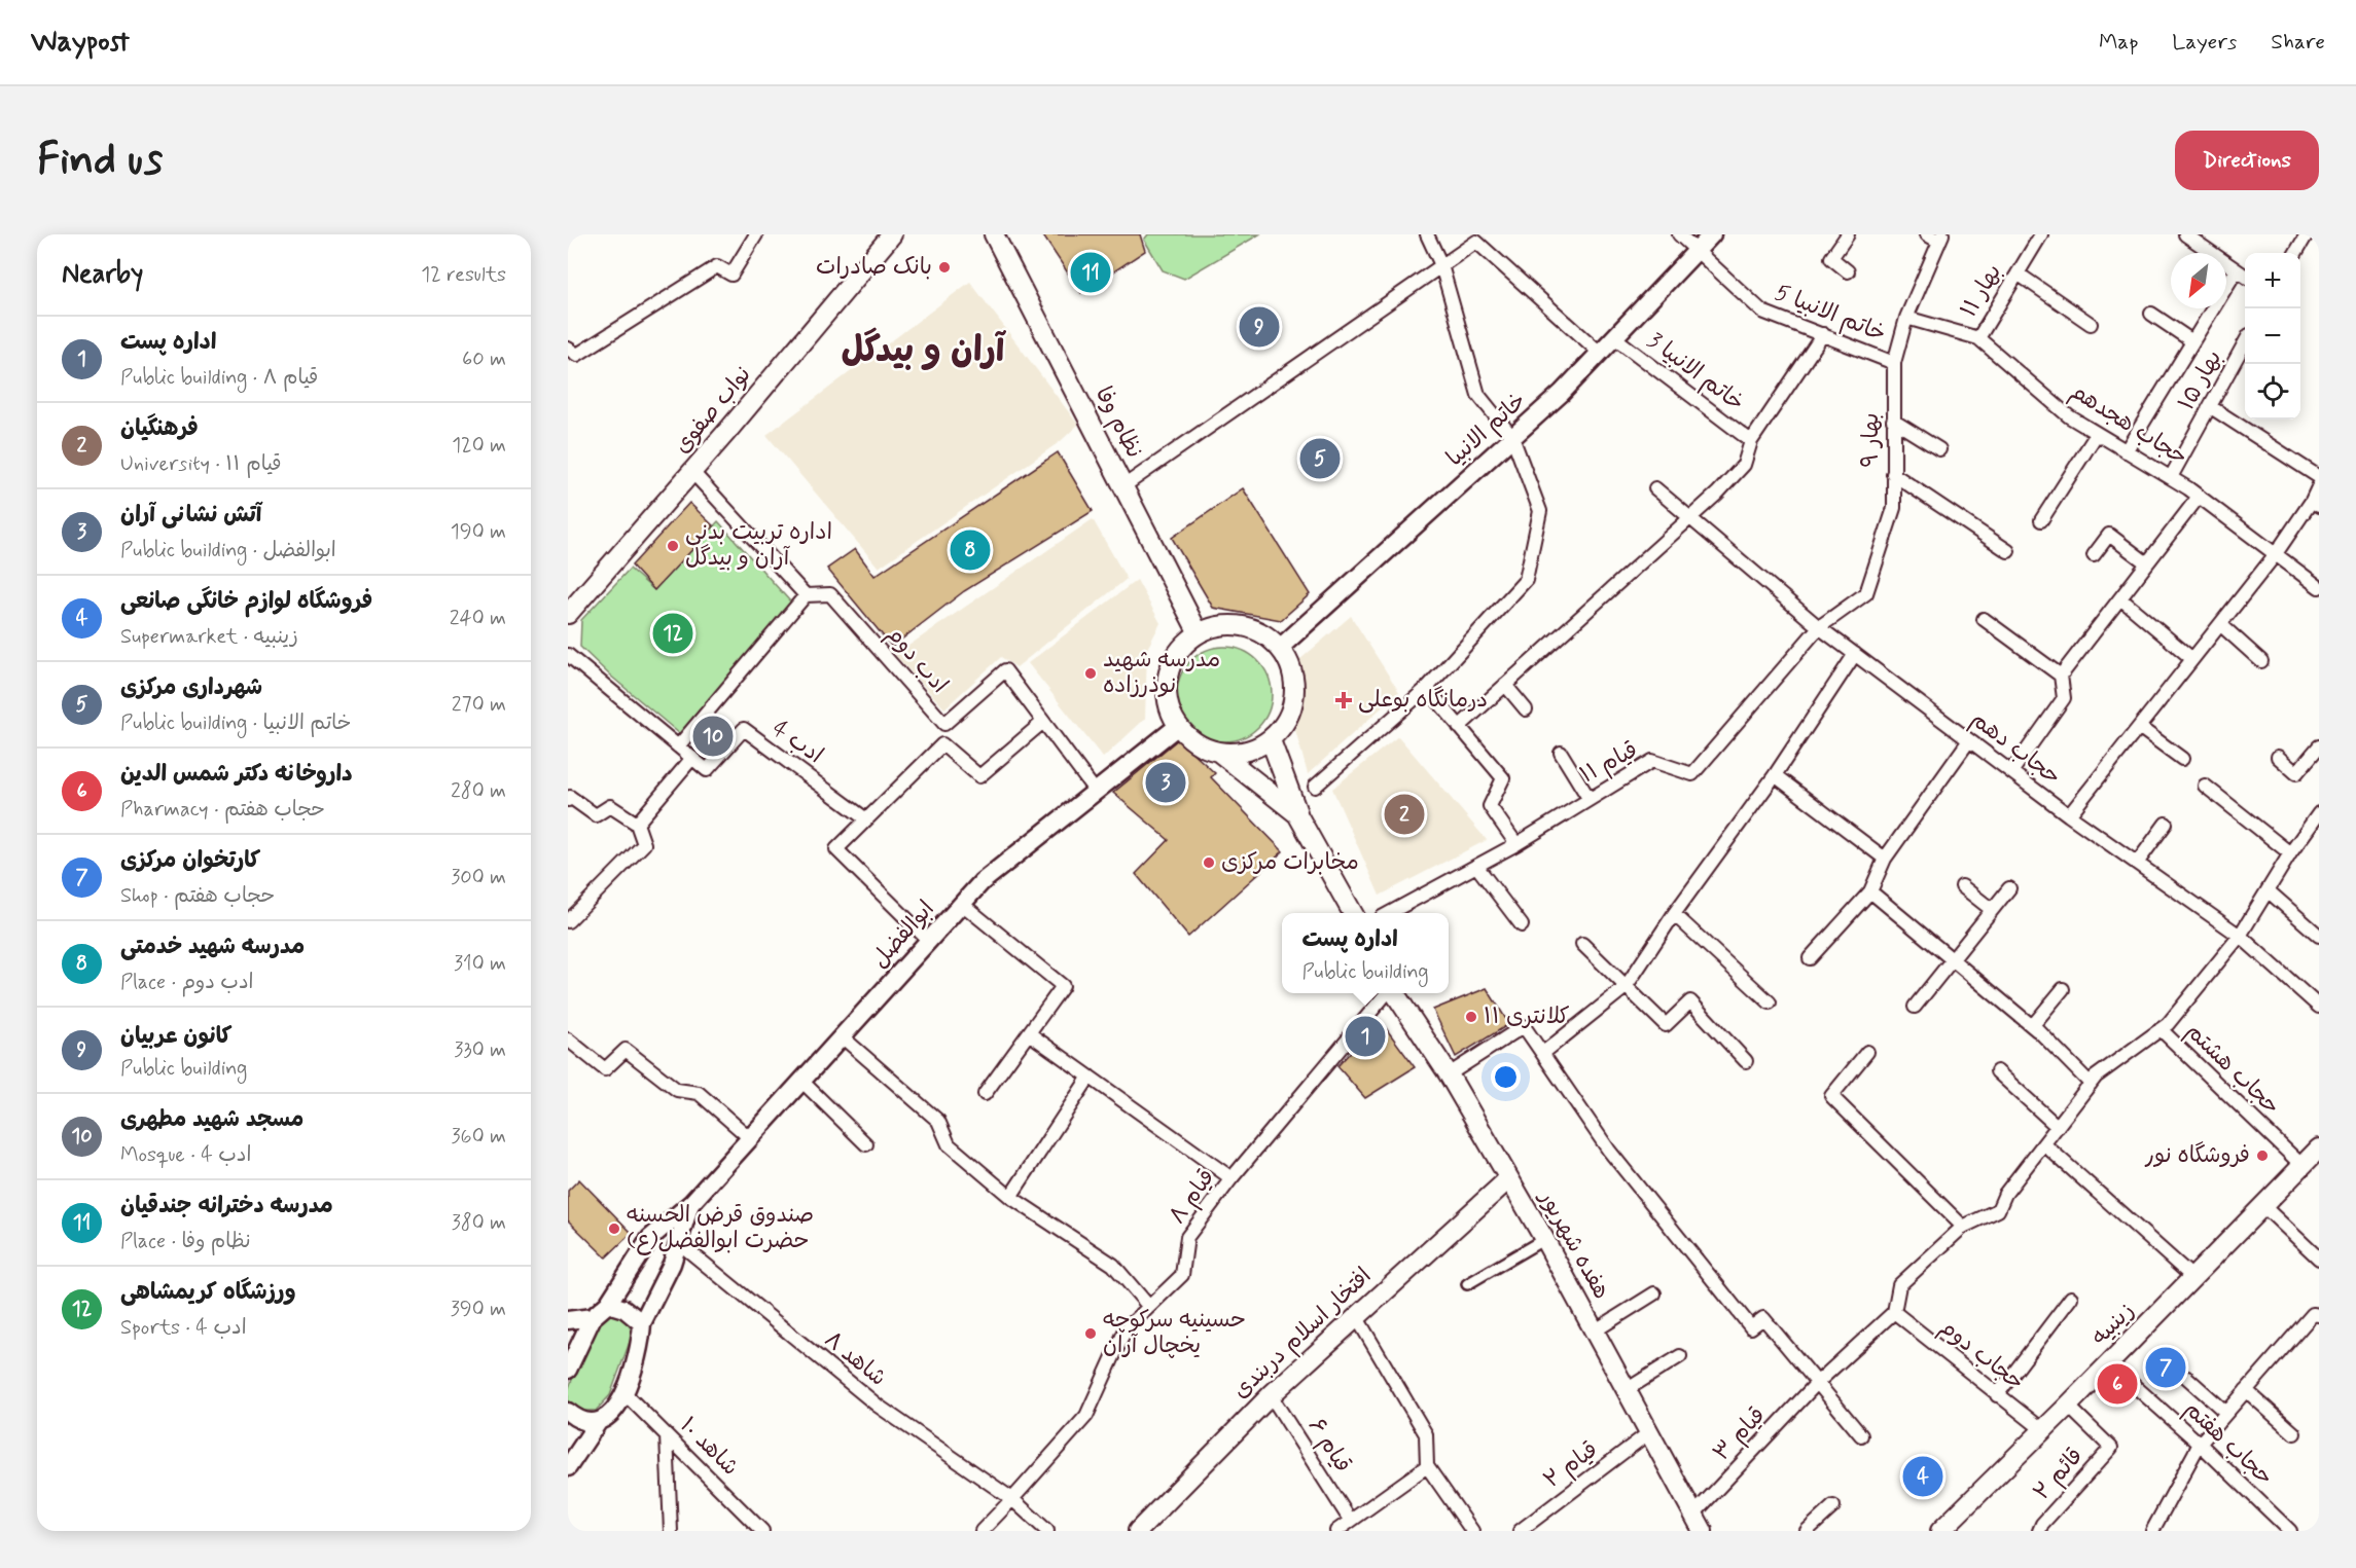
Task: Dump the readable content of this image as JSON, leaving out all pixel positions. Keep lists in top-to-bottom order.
{
  "streets": {
    "main road": [
      "نواب صفوی",
      "نظام وفا",
      "هفده شهریور",
      "زینبیه",
      "افتخار اسلام دربندی"
    ],
    "street": [
      "بهار ۱۱",
      "خاتم الانبیا 5",
      "خاتم الانبیا 3",
      "بهار ۱۵",
      "حجاب هجدهم",
      "خاتم الانبیا",
      "بهار ۹",
      "ادب دوم",
      "ادب 4",
      "حجاب دهم",
      "قیام ۱۱",
      "ابوالفضل",
      "حجاب هشتم",
      "قیام ۸",
      "حجاب دوم",
      "شاهد ۸",
      "قیام ۳",
      "حجاب هفتم",
      "قیام ۶",
      "شاهد ۱۰",
      "قیام ۲",
      "قائم ۲"
    ]
  },
  "crossings": [
    ["بهار ۱۱", "حجاب هجدهم"],
    ["خاتم الانبیا 5", "خاتم الانبیا"],
    ["خاتم الانبیا 5", "بهار ۹"],
    ["خاتم الانبیا 3", "خاتم الانبیا"],
    ["بهار ۱۵", "حجاب هجدهم"],
    ["نظام وفا", "خاتم الانبیا"],
    ["نظام وفا", "ابوالفضل"],
    ["حجاب هجدهم", "بهار ۹"],
    ["خاتم الانبیا", "ابوالفضل"],
    ["بهار ۹", "حجاب دهم"],
    ["بهار ۹", "قیام ۱۱"],
    ["ادب دوم", "ابوالفضل"],
    ["حجاب دهم", "قیام ۱۱"],
    ["حجاب هشتم", "زینبیه"],
    ["قیام ۸", "شاهد ۸"],
    ["هفده شهریور", "افتخار اسلام دربندی"],
    ["هفده شهریور", "قیام ۳"],
    ["هفده شهریور", "قیام ۲"],
    ["زینبیه", "حجاب دوم"],
    ["زینبیه", "حجاب هفتم"],
    ["زینبیه", "قائم ۲"],
    ["افتخار اسلام دربندی", "قیام ۶"],
    ["حجاب دوم", "قیام ۳"]
  ],
  "districts": ["آران و بیدگل"],
  "places": {
    "other": [
      "بانک صادرات",
      "اداره تربیت بدنی آران و بیدگل",
      "مدرسه شهید نوذرزاده",
      "مخابرات مرکزی",
      "کلانتری ۱۱",
      "فروشگاه نور",
      "صندوق قرض الحسنه حضرت ابوالفضل(ع)",
      "حسینیه سرکوچه یخچال آران"
    ],
    "health": ["درمانگاه بوعلی"]
  },
  "north": "bottom left",
  "page": {
    "header": "Waypost",
    "nav": ["Map", "Layers", "Share"],
    "buttons": "Directions",
    "title": "Find us",
    "heading": ["Nearby", "12 results"],
    "pins": [
      "11",
      "9",
      "5",
      "8",
      "12",
      "10",
      "3",
      "2",
      "1",
      "7",
      "6",
      "4"
    ],
    "map_buttons": ["+", "−"],
    "list": [
      {
        "mark": "1",
        "name": "اداره پست",
        "note": "Public building · قیام ۸",
        "value": "60 m"
      },
      {
        "mark": "2",
        "name": "فرهنگیان",
        "note": "University · قیام ۱۱",
        "value": "120 m"
      },
      {
        "mark": "3",
        "name": "آتش نشانی آران",
        "note": "Public building · ابوالفضل",
        "value": "190 m"
      },
      {
        "mark": "4",
        "name": "فروشگاه لوازم خانگی صانعی",
        "note": "Supermarket · زینبیه",
        "value": "240 m"
      },
      {
        "mark": "5",
        "name": "شهرداری مرکزی",
        "note": "Public building · خاتم الانبیا",
        "value": "270 m"
      },
      {
        "mark": "6",
        "name": "داروخانه دکتر شمس الدین",
        "note": "Pharmacy · حجاب هفتم",
        "value": "280 m"
      },
      {
        "mark": "7",
        "name": "کارتخوان مرکزی",
        "note": "Shop · حجاب هفتم",
        "value": "300 m"
      },
      {
        "mark": "8",
        "name": "مدرسه شهید خدمتی",
        "note": "Place · ادب دوم",
        "value": "310 m"
      },
      {
        "mark": "9",
        "name": "کانون عربیان",
        "note": "Public building",
        "value": "330 m"
      },
      {
        "mark": "10",
        "name": "مسجد شهید مطهری",
        "note": "Mosque · ادب 4",
        "value": "360 m"
      },
      {
        "mark": "11",
        "name": "مدرسه دخترانه جندقیان",
        "note": "Place · نظام وفا",
        "value": "380 m"
      },
      {
        "mark": "12",
        "name": "ورزشگاه کریمشاهی",
        "note": "Sports · ادب 4",
        "value": "390 m"
      }
    ],
    "popup": ["اداره پست", "Public building"]
  }
}
